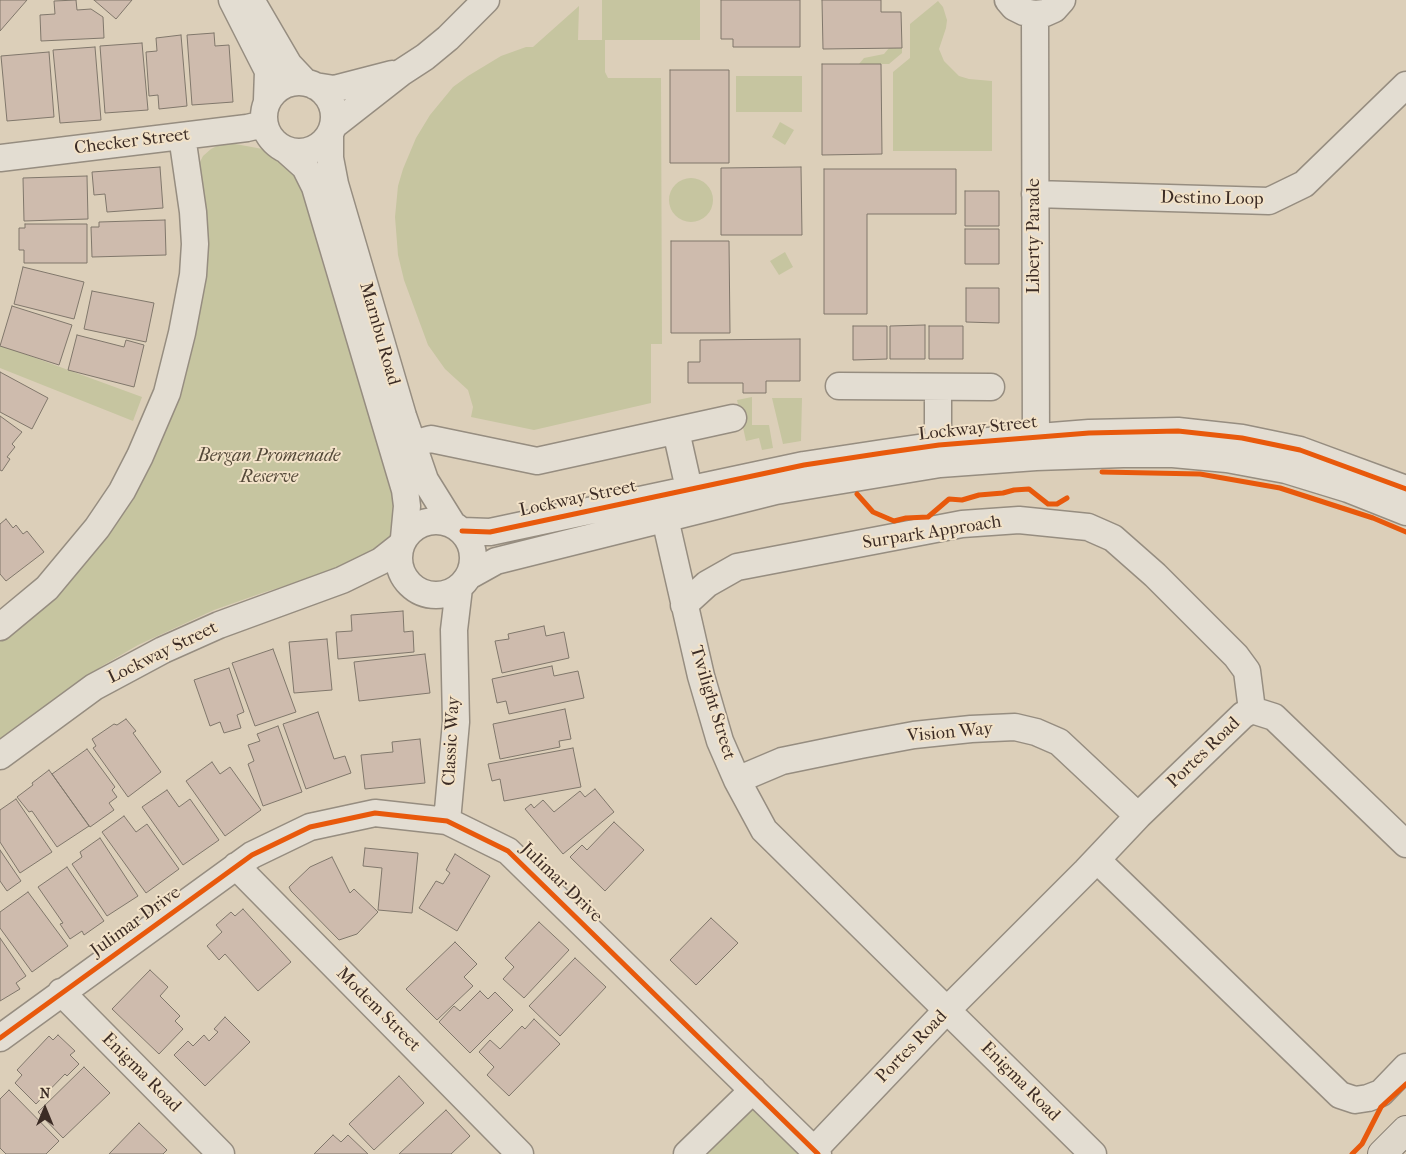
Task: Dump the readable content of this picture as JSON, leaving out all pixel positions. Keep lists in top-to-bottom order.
{
  "streets": {
    "street": [
      "Checker Street",
      "Destino Loop",
      "Liberty Parade",
      "Marnbu Road",
      "Lockway Street",
      "Surpark Approach",
      "Twilight Street",
      "Vision Way",
      "Classic Way",
      "Portes Road",
      "Julimar Drive",
      "Modem Street",
      "Enigma Road"
    ]
  },
  "crossings": [
    ["Checker Street", "Marnbu Road"],
    ["Destino Loop", "Liberty Parade"],
    ["Liberty Parade", "Lockway Street"],
    ["Marnbu Road", "Lockway Street"],
    ["Marnbu Road", "Classic Way"],
    ["Lockway Street", "Twilight Street"],
    ["Lockway Street", "Classic Way"],
    ["Surpark Approach", "Twilight Street"],
    ["Surpark Approach", "Portes Road"],
    ["Twilight Street", "Vision Way"],
    ["Twilight Street", "Portes Road"],
    ["Twilight Street", "Enigma Road"],
    ["Vision Way", "Portes Road"],
    ["Classic Way", "Julimar Drive"],
    ["Portes Road", "Julimar Drive"],
    ["Portes Road", "Enigma Road"],
    ["Julimar Drive", "Modem Street"],
    ["Julimar Drive", "Enigma Road"]
  ],
  "parks": ["Bergan Promenade Reserve"],
  "north": "top"
}
